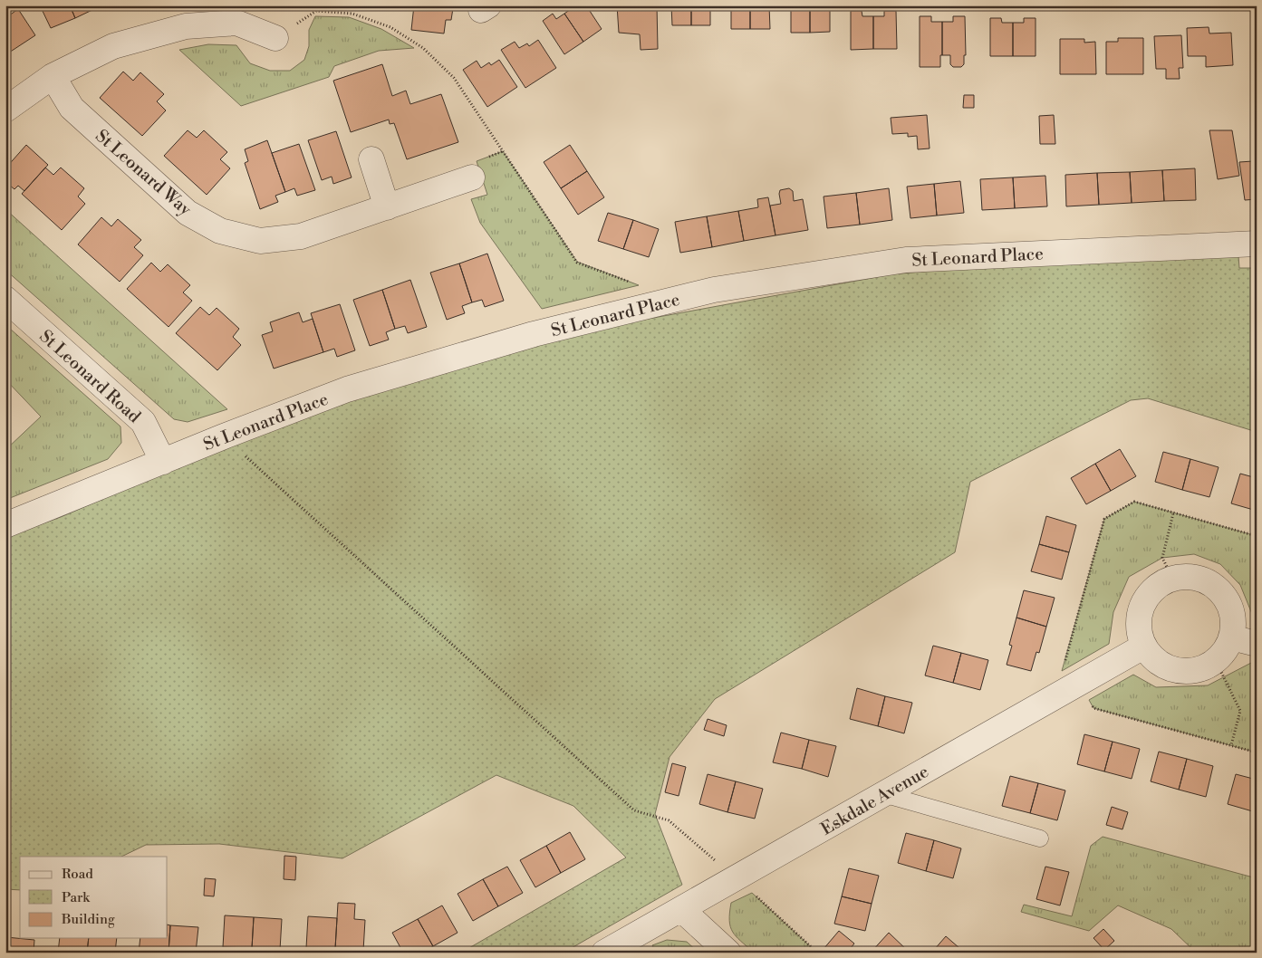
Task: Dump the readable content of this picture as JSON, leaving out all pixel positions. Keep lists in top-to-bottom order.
{
  "streets": {
    "street": [
      "St Leonard Way",
      "St Leonard Place",
      "St Leonard Road",
      "Eskdale Avenue"
    ]
  },
  "crossings": [
    ["St Leonard Place", "St Leonard Road"]
  ],
  "legend": ["Road", "Park", "Building"]
}
